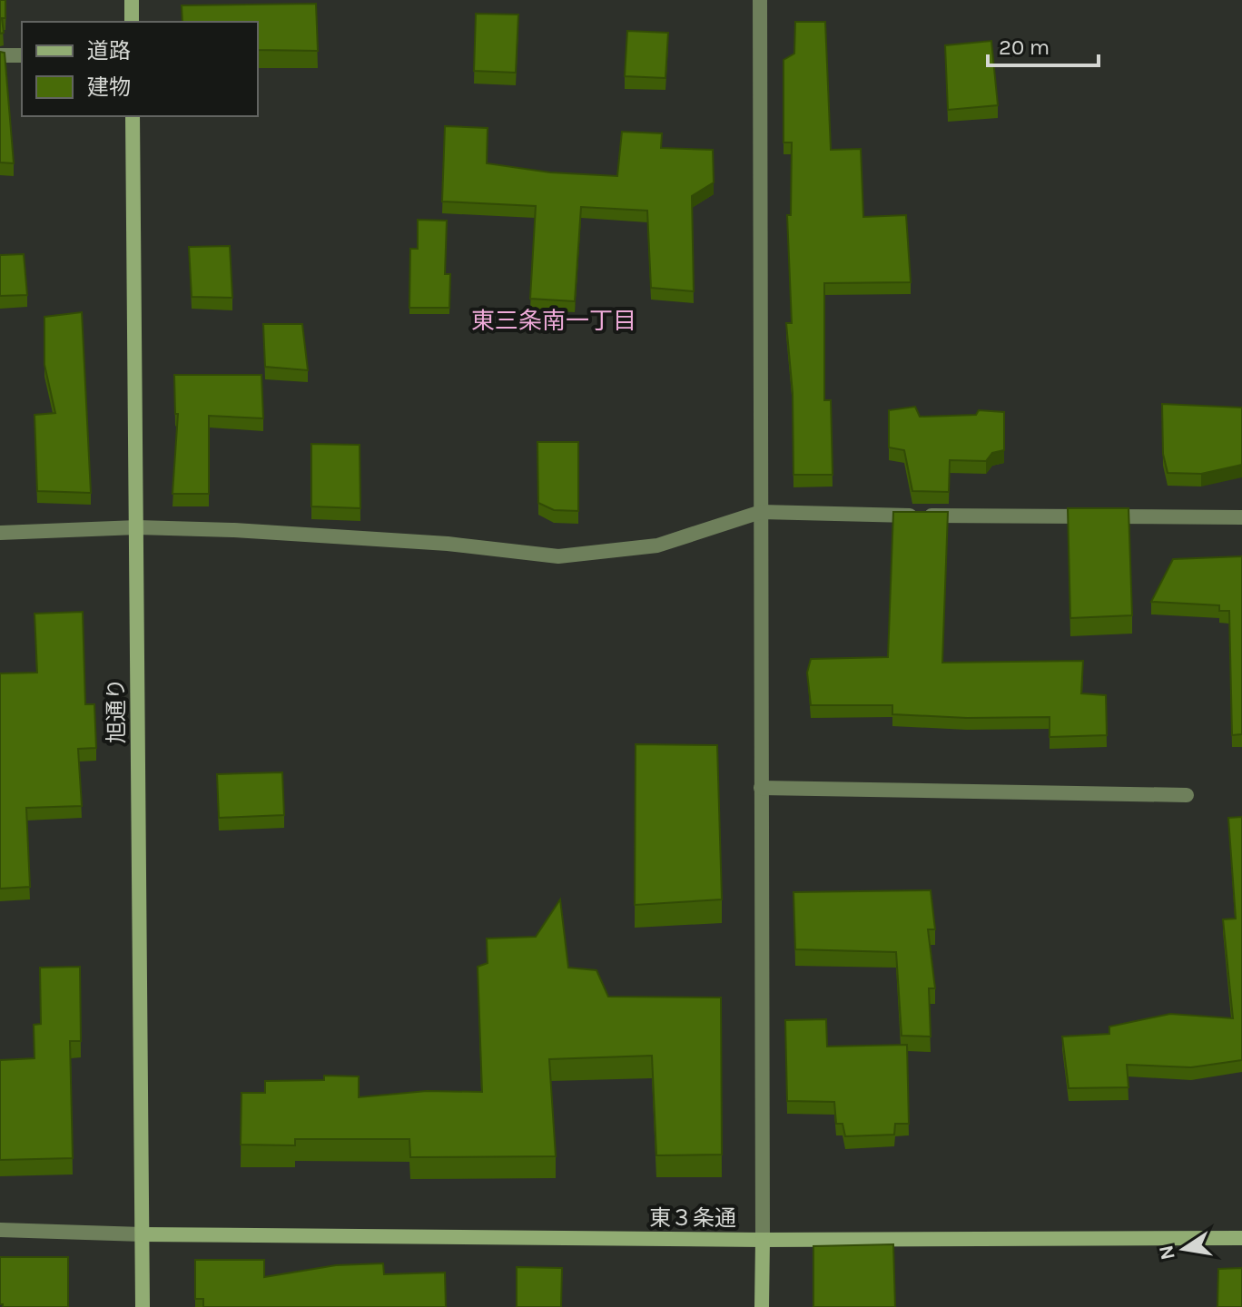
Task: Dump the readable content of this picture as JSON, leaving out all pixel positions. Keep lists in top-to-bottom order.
{
  "streets": {
    "street": ["旭通り", "東３条通"]
  },
  "crossings": [
    ["旭通り", "東３条通"]
  ],
  "districts": ["東三条南一丁目"],
  "legend": ["道路", "建物"],
  "scale_bar": "20 m",
  "north": "left"
}
